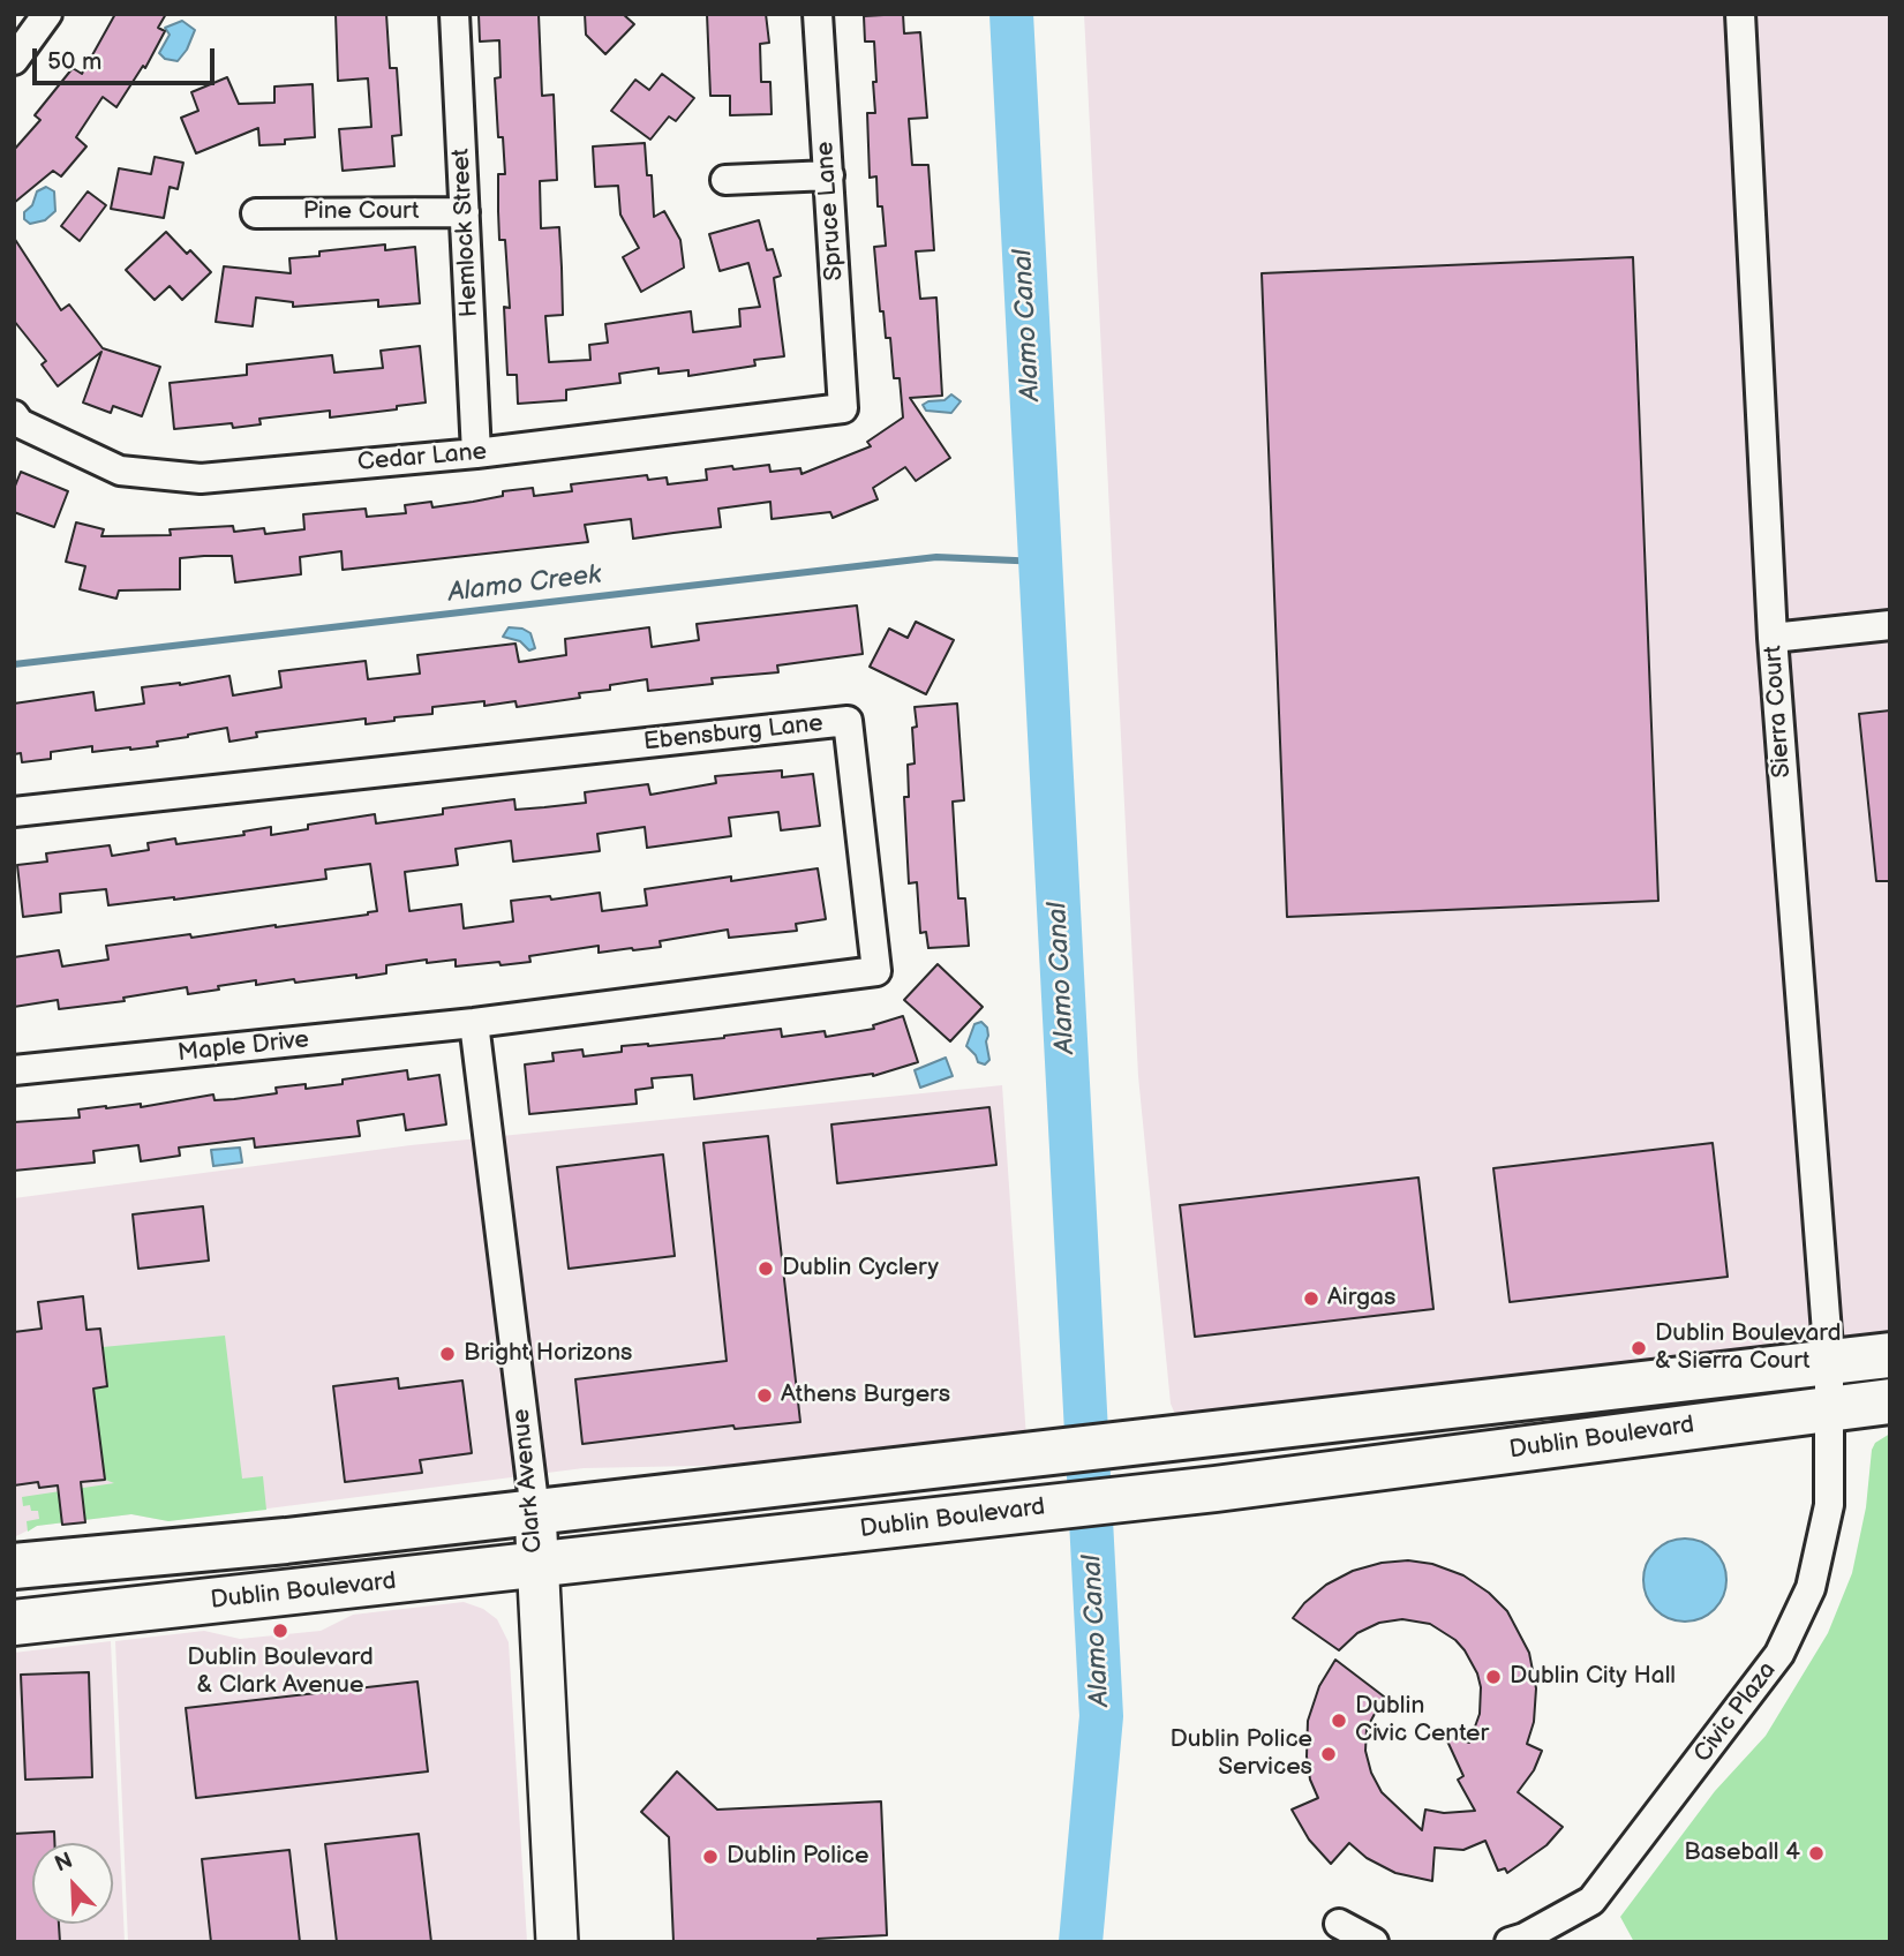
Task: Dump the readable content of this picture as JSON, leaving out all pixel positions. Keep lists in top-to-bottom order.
{
  "streets": {
    "main road": ["Dublin Boulevard"],
    "street": [
      "Spruce Lane",
      "Pine Court",
      "Hemlock Street",
      "Cedar Lane",
      "Sierra Court",
      "Ebensburg Lane",
      "Maple Drive",
      "Clark Avenue",
      "Civic Plaza"
    ]
  },
  "crossings": [
    ["Spruce Lane", "Cedar Lane"],
    ["Pine Court", "Hemlock Street"],
    ["Hemlock Street", "Cedar Lane"],
    ["Sierra Court", "Dublin Boulevard"],
    ["Sierra Court", "Civic Plaza"],
    ["Ebensburg Lane", "Maple Drive"],
    ["Ebensburg Lane", "Clark Avenue"],
    ["Maple Drive", "Clark Avenue"],
    ["Dublin Boulevard", "Clark Avenue"],
    ["Dublin Boulevard", "Civic Plaza"]
  ],
  "water": ["Alamo Canal", "Alamo Creek"],
  "places": [
    "Dublin Cyclery",
    "Airgas",
    "Dublin Boulevard & Sierra Court",
    "Bright Horizons",
    "Athens Burgers",
    "Dublin Boulevard & Clark Avenue",
    "Dublin City Hall",
    "Dublin Civic Center",
    "Dublin Police Services",
    "Baseball 4",
    "Dublin Police"
  ],
  "scale_bar": "50 m",
  "north": "top left"
}
